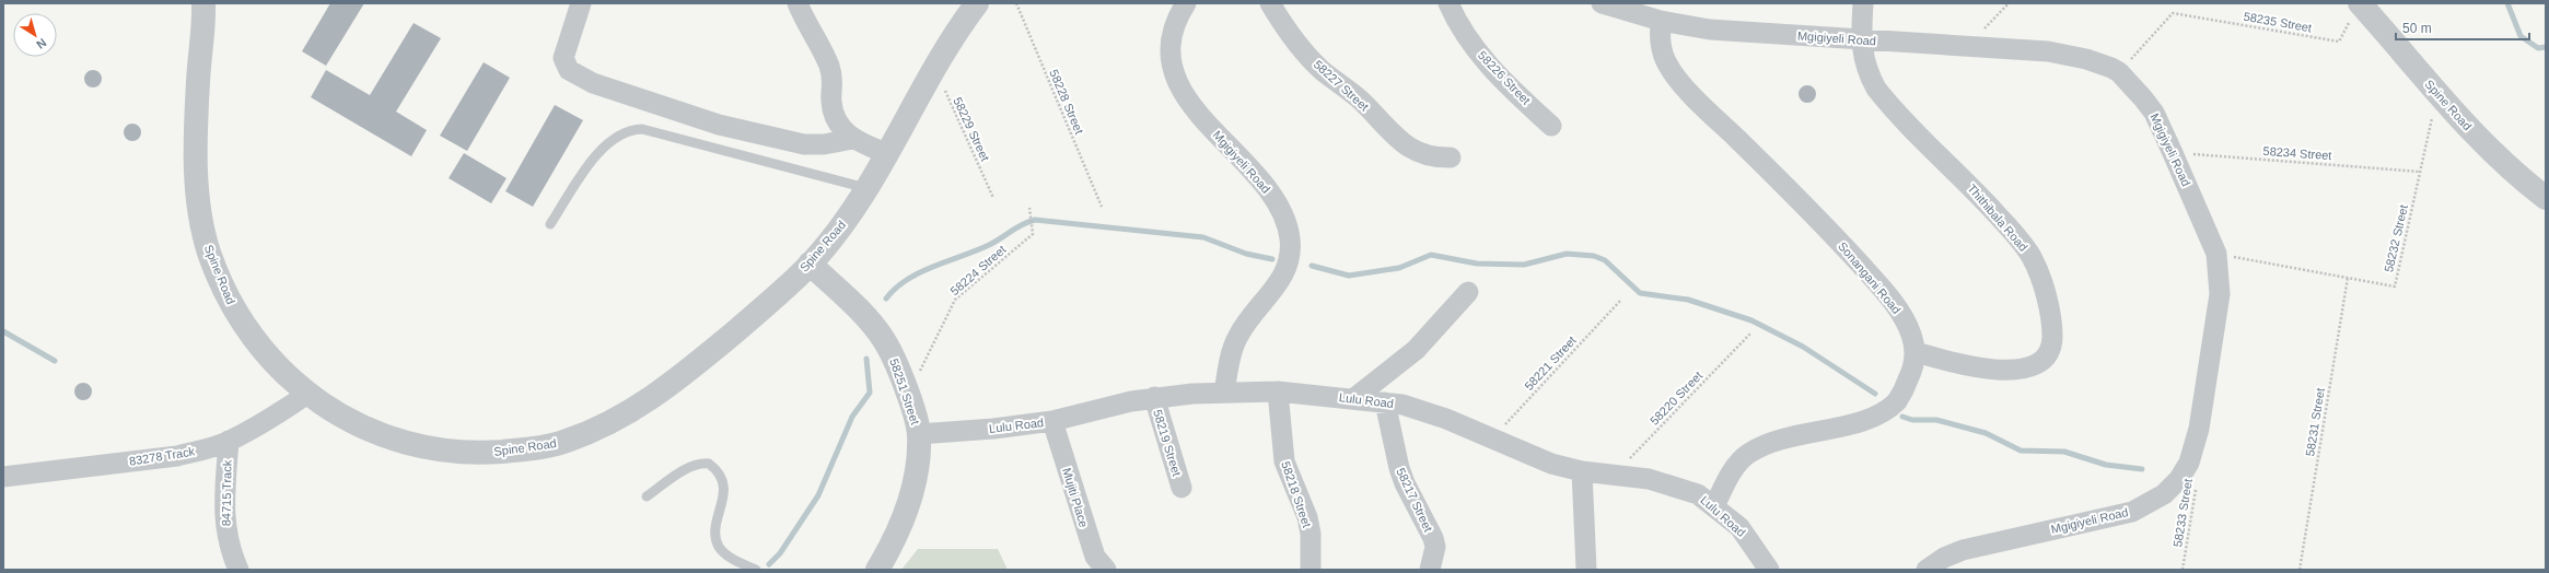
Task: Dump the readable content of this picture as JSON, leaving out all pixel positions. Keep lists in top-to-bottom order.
{
  "streets": {
    "street": [
      "Mgigiyeli Road",
      "58226 Street",
      "58227 Street",
      "Spine Road",
      "Thithibala Road",
      "Sonangani Road",
      "58251 Street",
      "Lulu Road",
      "58219 Street",
      "83278 Track",
      "84715 Track",
      "58218 Street",
      "Mujiti Place",
      "58217 Street"
    ],
    "path": [
      "58235 Street",
      "58228 Street",
      "58229 Street",
      "58234 Street",
      "58232 Street",
      "58224 Street",
      "58221 Street",
      "58220 Street",
      "58231 Street",
      "58233 Street"
    ]
  },
  "crossings": [
    ["58235 Street", "Mgigiyeli Road"],
    ["58235 Street", "Spine Road"],
    ["Mgigiyeli Road", "58234 Street"],
    ["Mgigiyeli Road", "Thithibala Road"],
    ["Mgigiyeli Road", "58232 Street"],
    ["Mgigiyeli Road", "Sonangani Road"],
    ["Mgigiyeli Road", "Lulu Road"],
    ["Mgigiyeli Road", "58233 Street"],
    ["Spine Road", "58229 Street"],
    ["Spine Road", "58232 Street"],
    ["Spine Road", "58251 Street"],
    ["Spine Road", "83278 Track"],
    ["58234 Street", "58232 Street"],
    ["Thithibala Road", "Sonangani Road"],
    ["58232 Street", "58231 Street"],
    ["58224 Street", "58251 Street"],
    ["Sonangani Road", "Lulu Road"],
    ["58221 Street", "Lulu Road"],
    ["58251 Street", "Lulu Road"],
    ["58220 Street", "Lulu Road"],
    ["Lulu Road", "58219 Street"],
    ["Lulu Road", "58218 Street"],
    ["Lulu Road", "Mujiti Place"],
    ["Lulu Road", "58217 Street"],
    ["83278 Track", "84715 Track"]
  ],
  "scale_bar": "50 m",
  "north": "bottom right"
}
